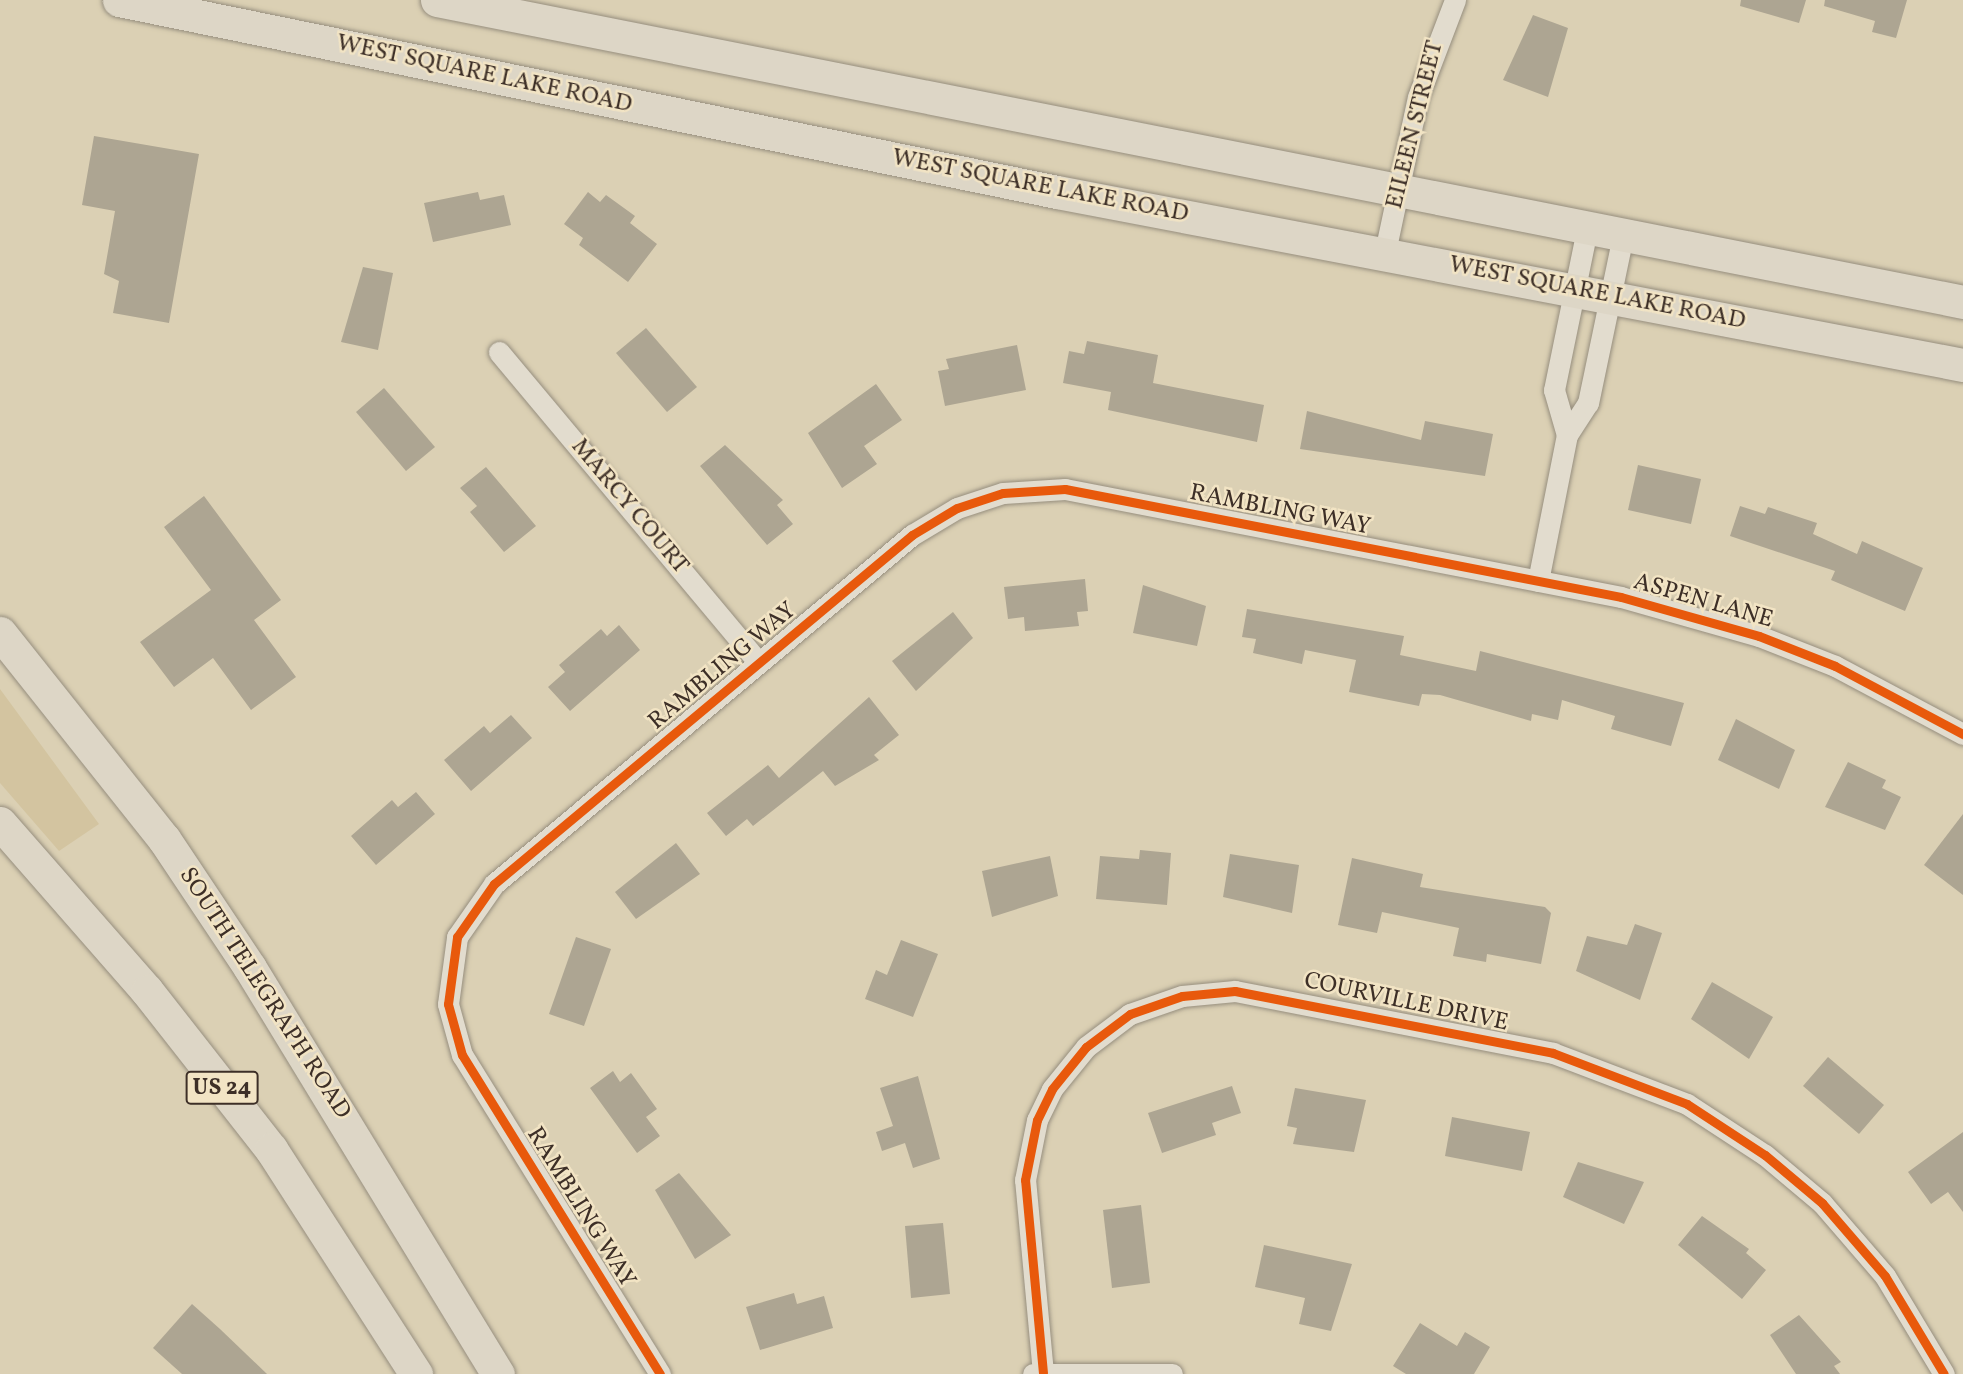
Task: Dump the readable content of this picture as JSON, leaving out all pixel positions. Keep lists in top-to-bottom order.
{
  "streets": {
    "highway": ["WEST SQUARE LAKE ROAD", "SOUTH TELEGRAPH ROAD", "US 24"],
    "street": [
      "EILEEN STREET",
      "MARCY COURT",
      "RAMBLING WAY",
      "ASPEN LANE",
      "COURVILLE DRIVE"
    ]
  },
  "crossings": [
    ["WEST SQUARE LAKE ROAD", "EILEEN STREET"],
    ["MARCY COURT", "RAMBLING WAY"],
    ["RAMBLING WAY", "ASPEN LANE"]
  ]
}
